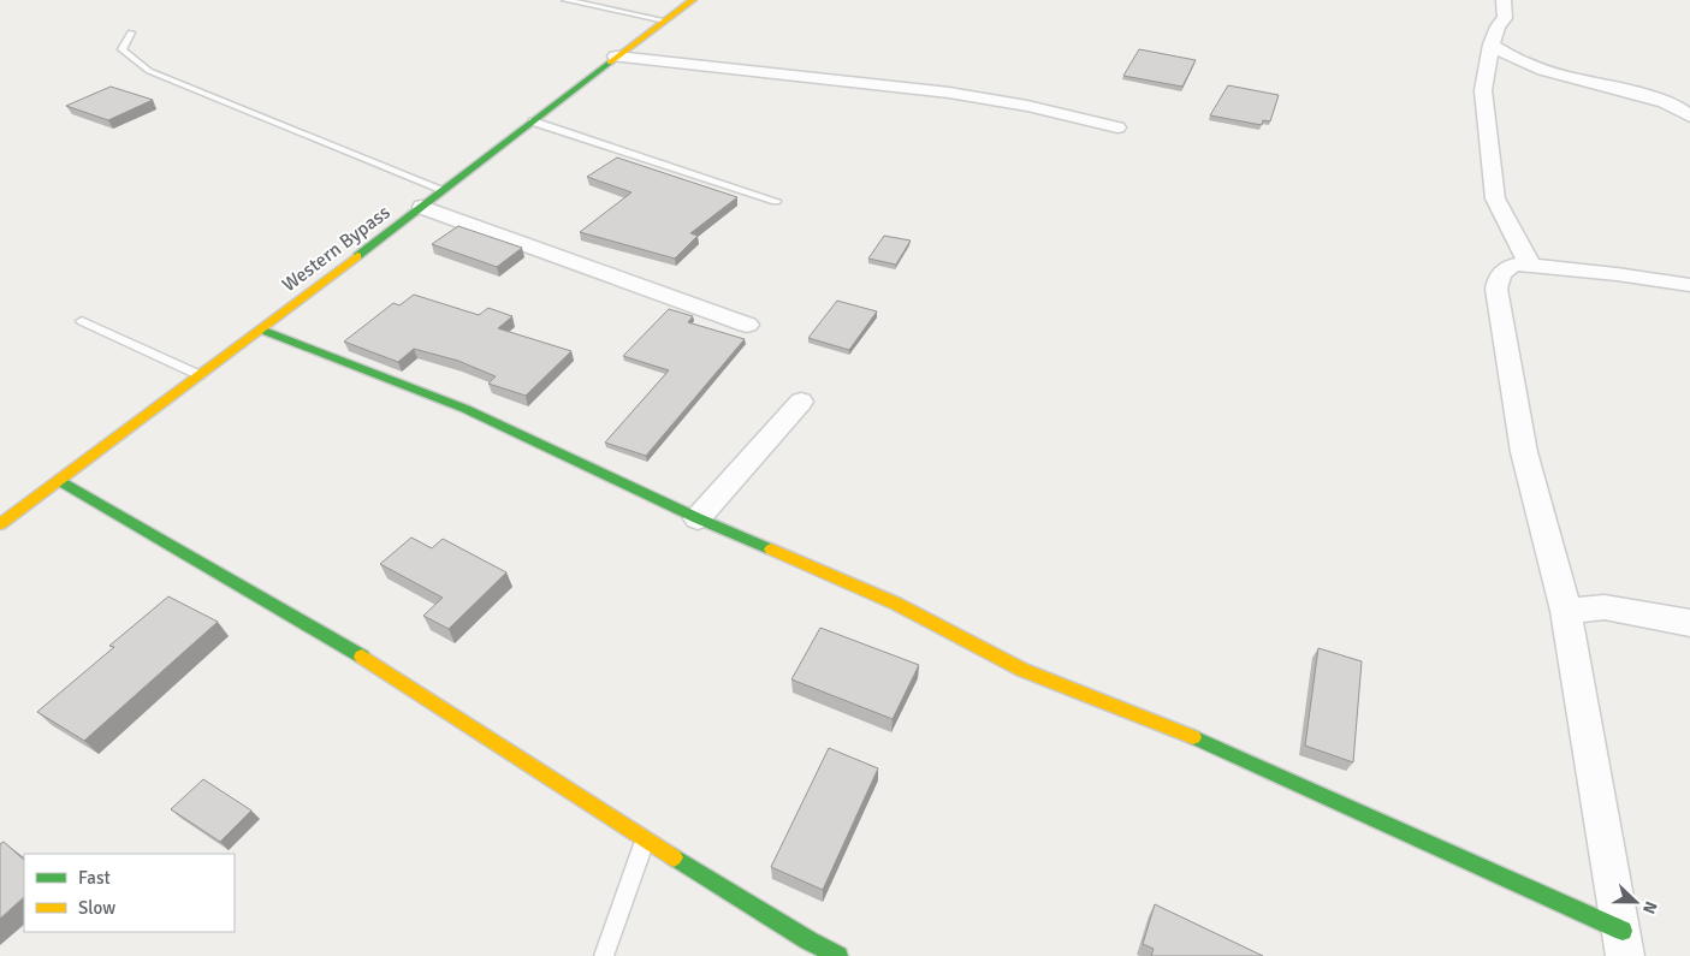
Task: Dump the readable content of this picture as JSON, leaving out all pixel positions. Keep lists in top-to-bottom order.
{
  "streets": {
    "street": ["Western Bypass"]
  },
  "legend": ["Fast", "Slow"],
  "north": "right"
}
